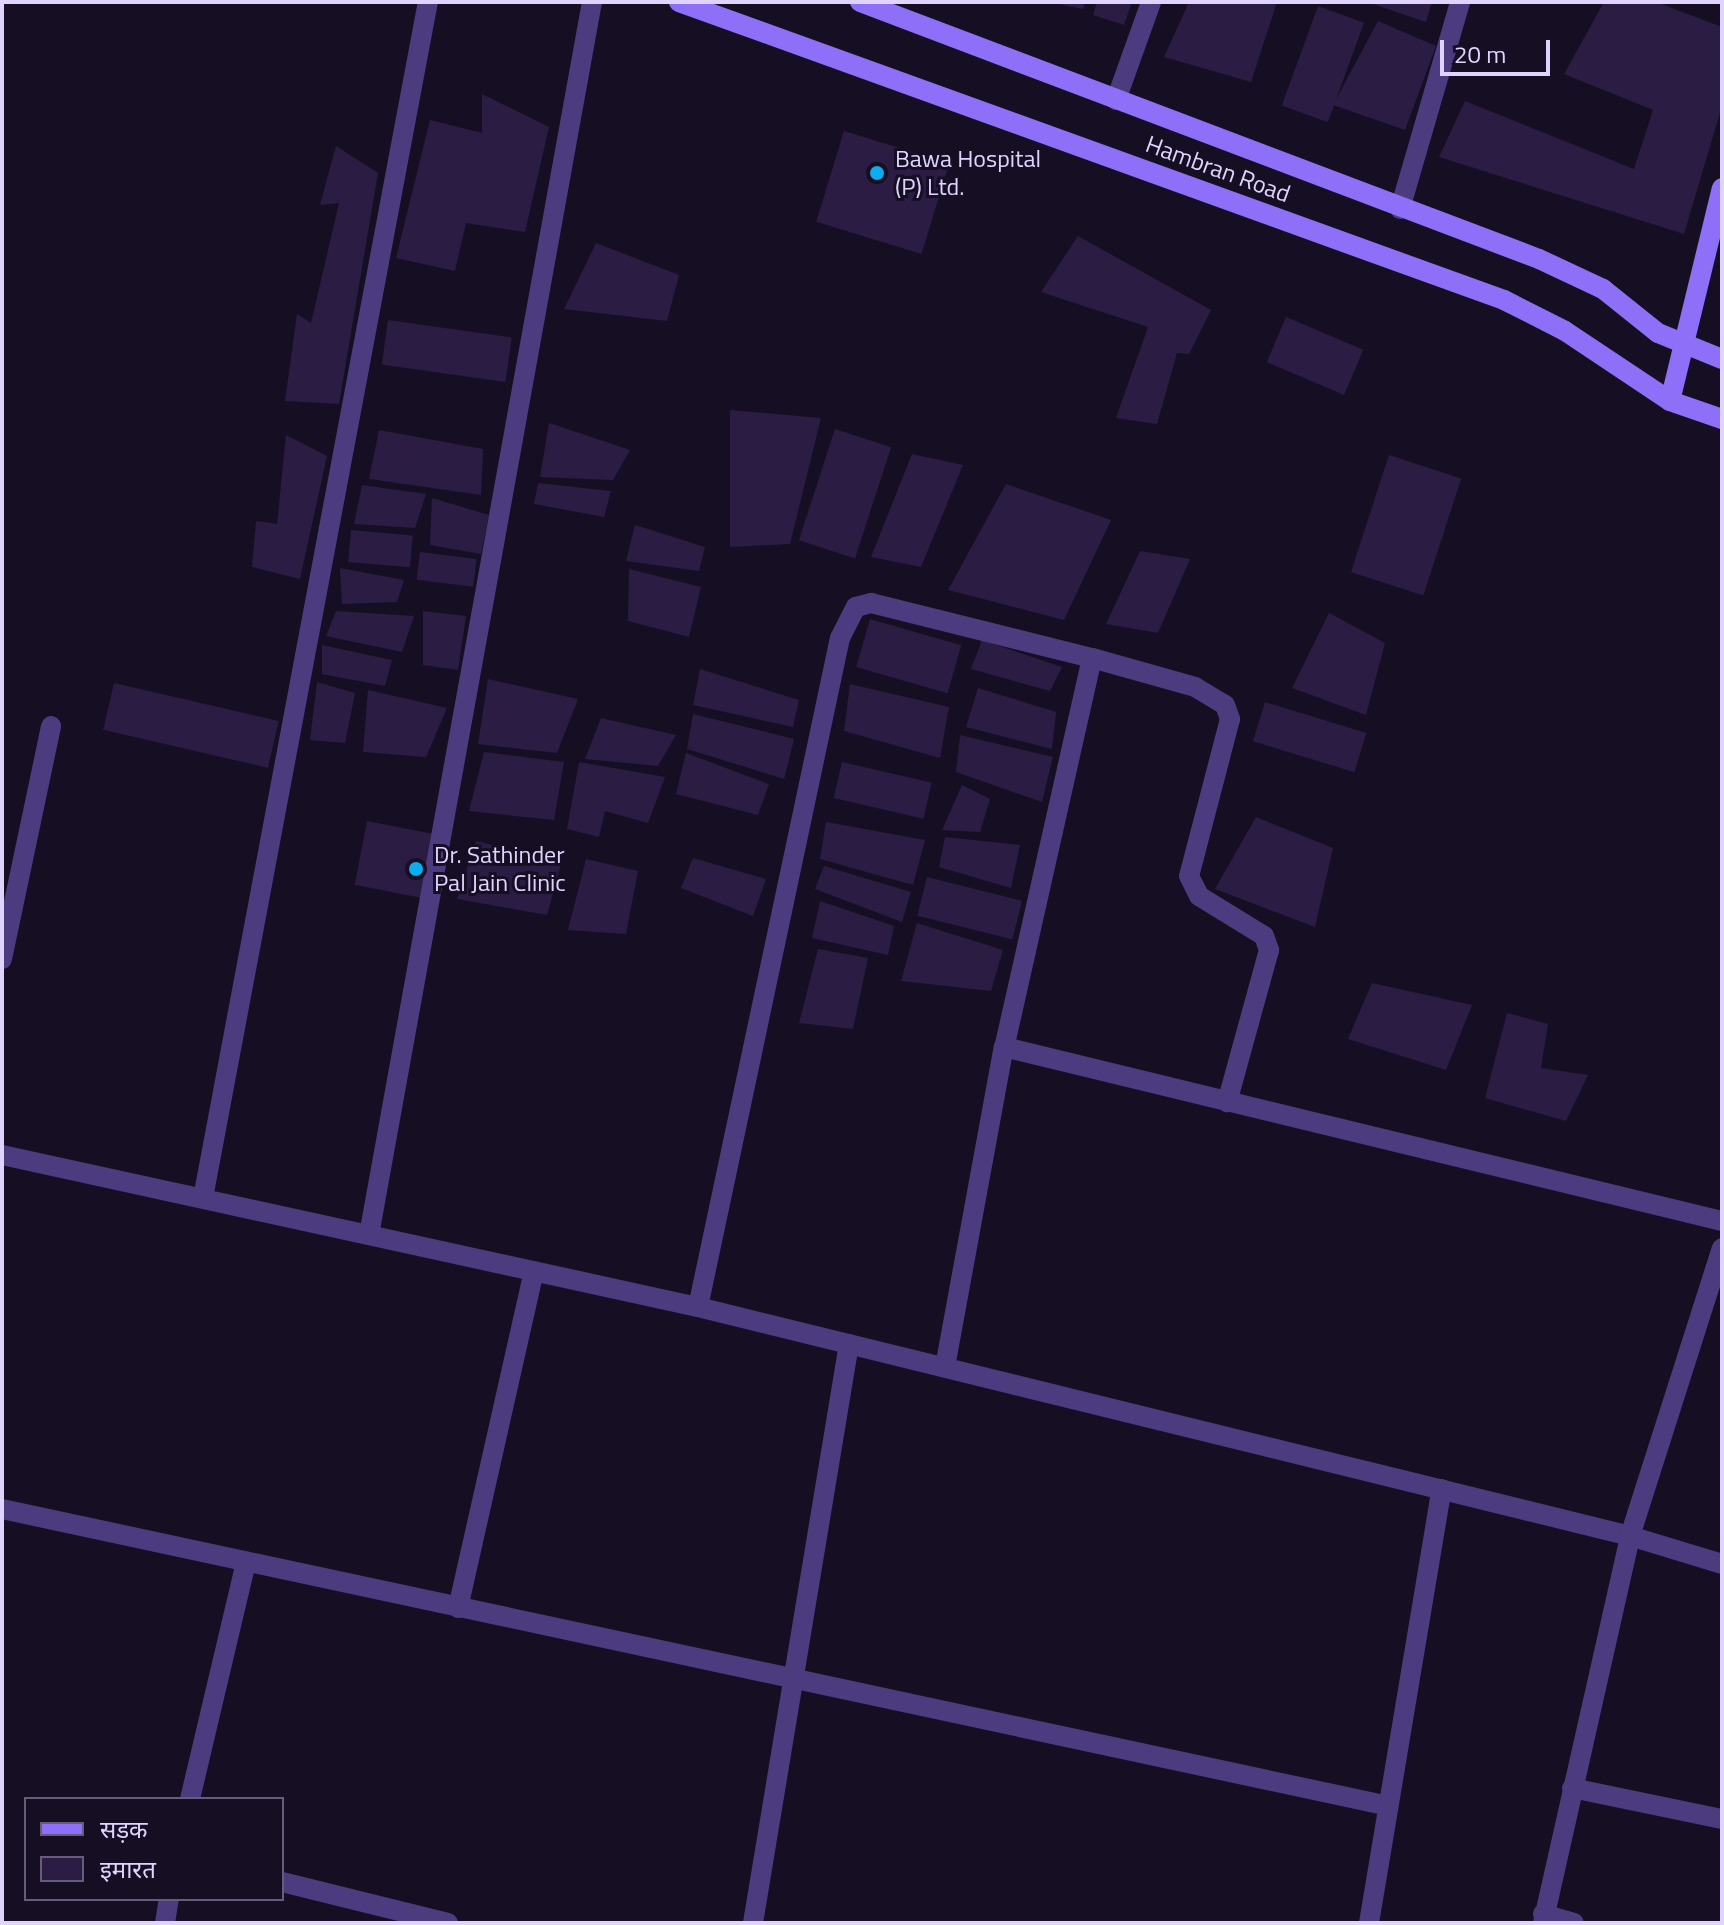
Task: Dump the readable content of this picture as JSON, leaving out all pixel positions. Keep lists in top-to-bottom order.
{
  "streets": {
    "main road": ["Hambran Road"]
  },
  "places": ["Bawa Hospital (P) Ltd.", "Dr. Sathinder Pal Jain Clinic"],
  "legend": ["सड़क", "इमारत"],
  "scale_bar": "20 m"
}
